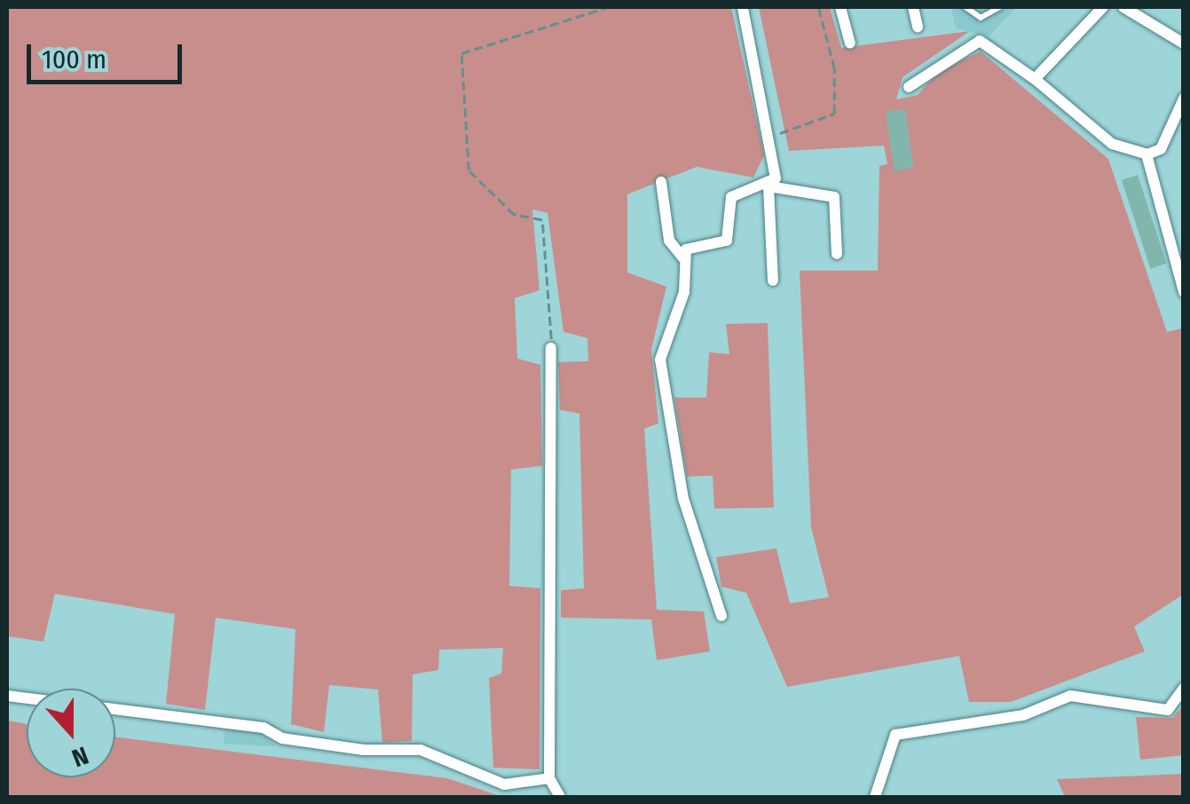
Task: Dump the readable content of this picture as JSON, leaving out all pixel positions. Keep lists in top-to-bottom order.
{
  "scale_bar": "100 m",
  "north": "bottom"
}
